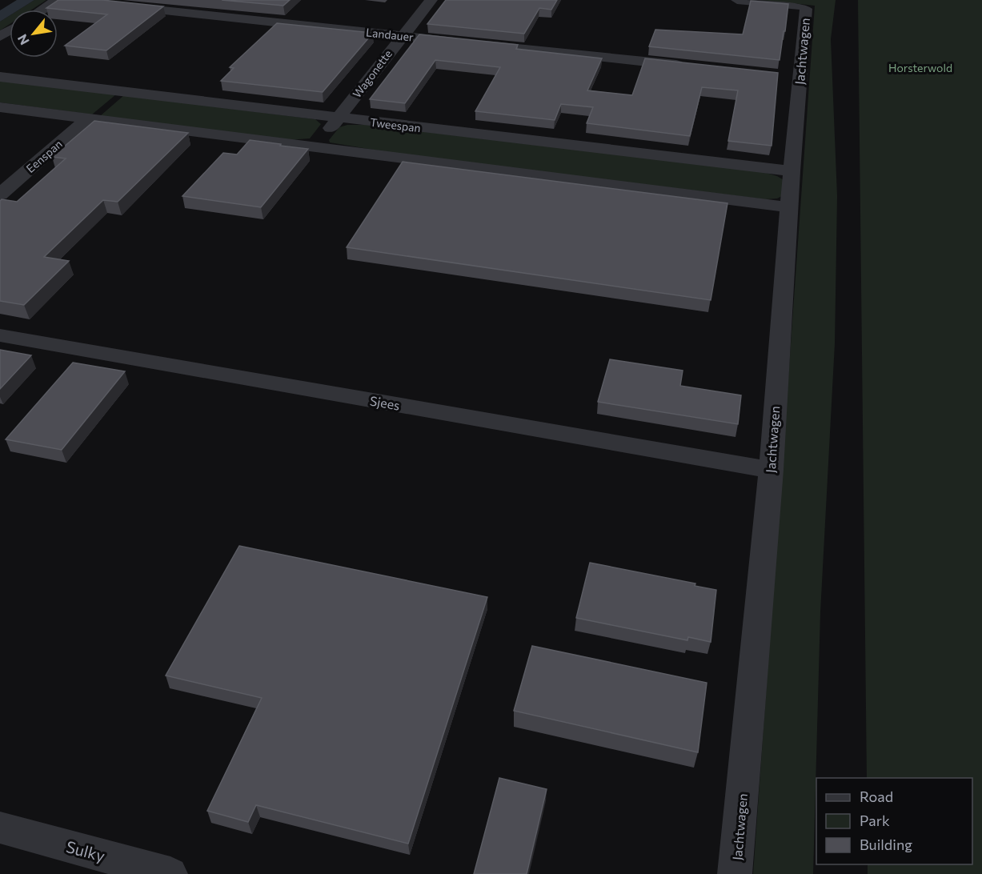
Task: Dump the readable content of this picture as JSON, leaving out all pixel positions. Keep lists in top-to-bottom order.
{
  "streets": {
    "street": [
      "Landauer",
      "Jachtwagen",
      "Wagonette",
      "Tweespan",
      "Eenspan",
      "Sjees",
      "Sulky"
    ]
  },
  "crossings": [
    ["Landauer", "Wagonette"],
    ["Jachtwagen", "Tweespan"],
    ["Jachtwagen", "Sjees"],
    ["Wagonette", "Tweespan"]
  ],
  "parks": ["Horsterwold"],
  "legend": ["Road", "Park", "Building"],
  "north": "bottom left"
}
